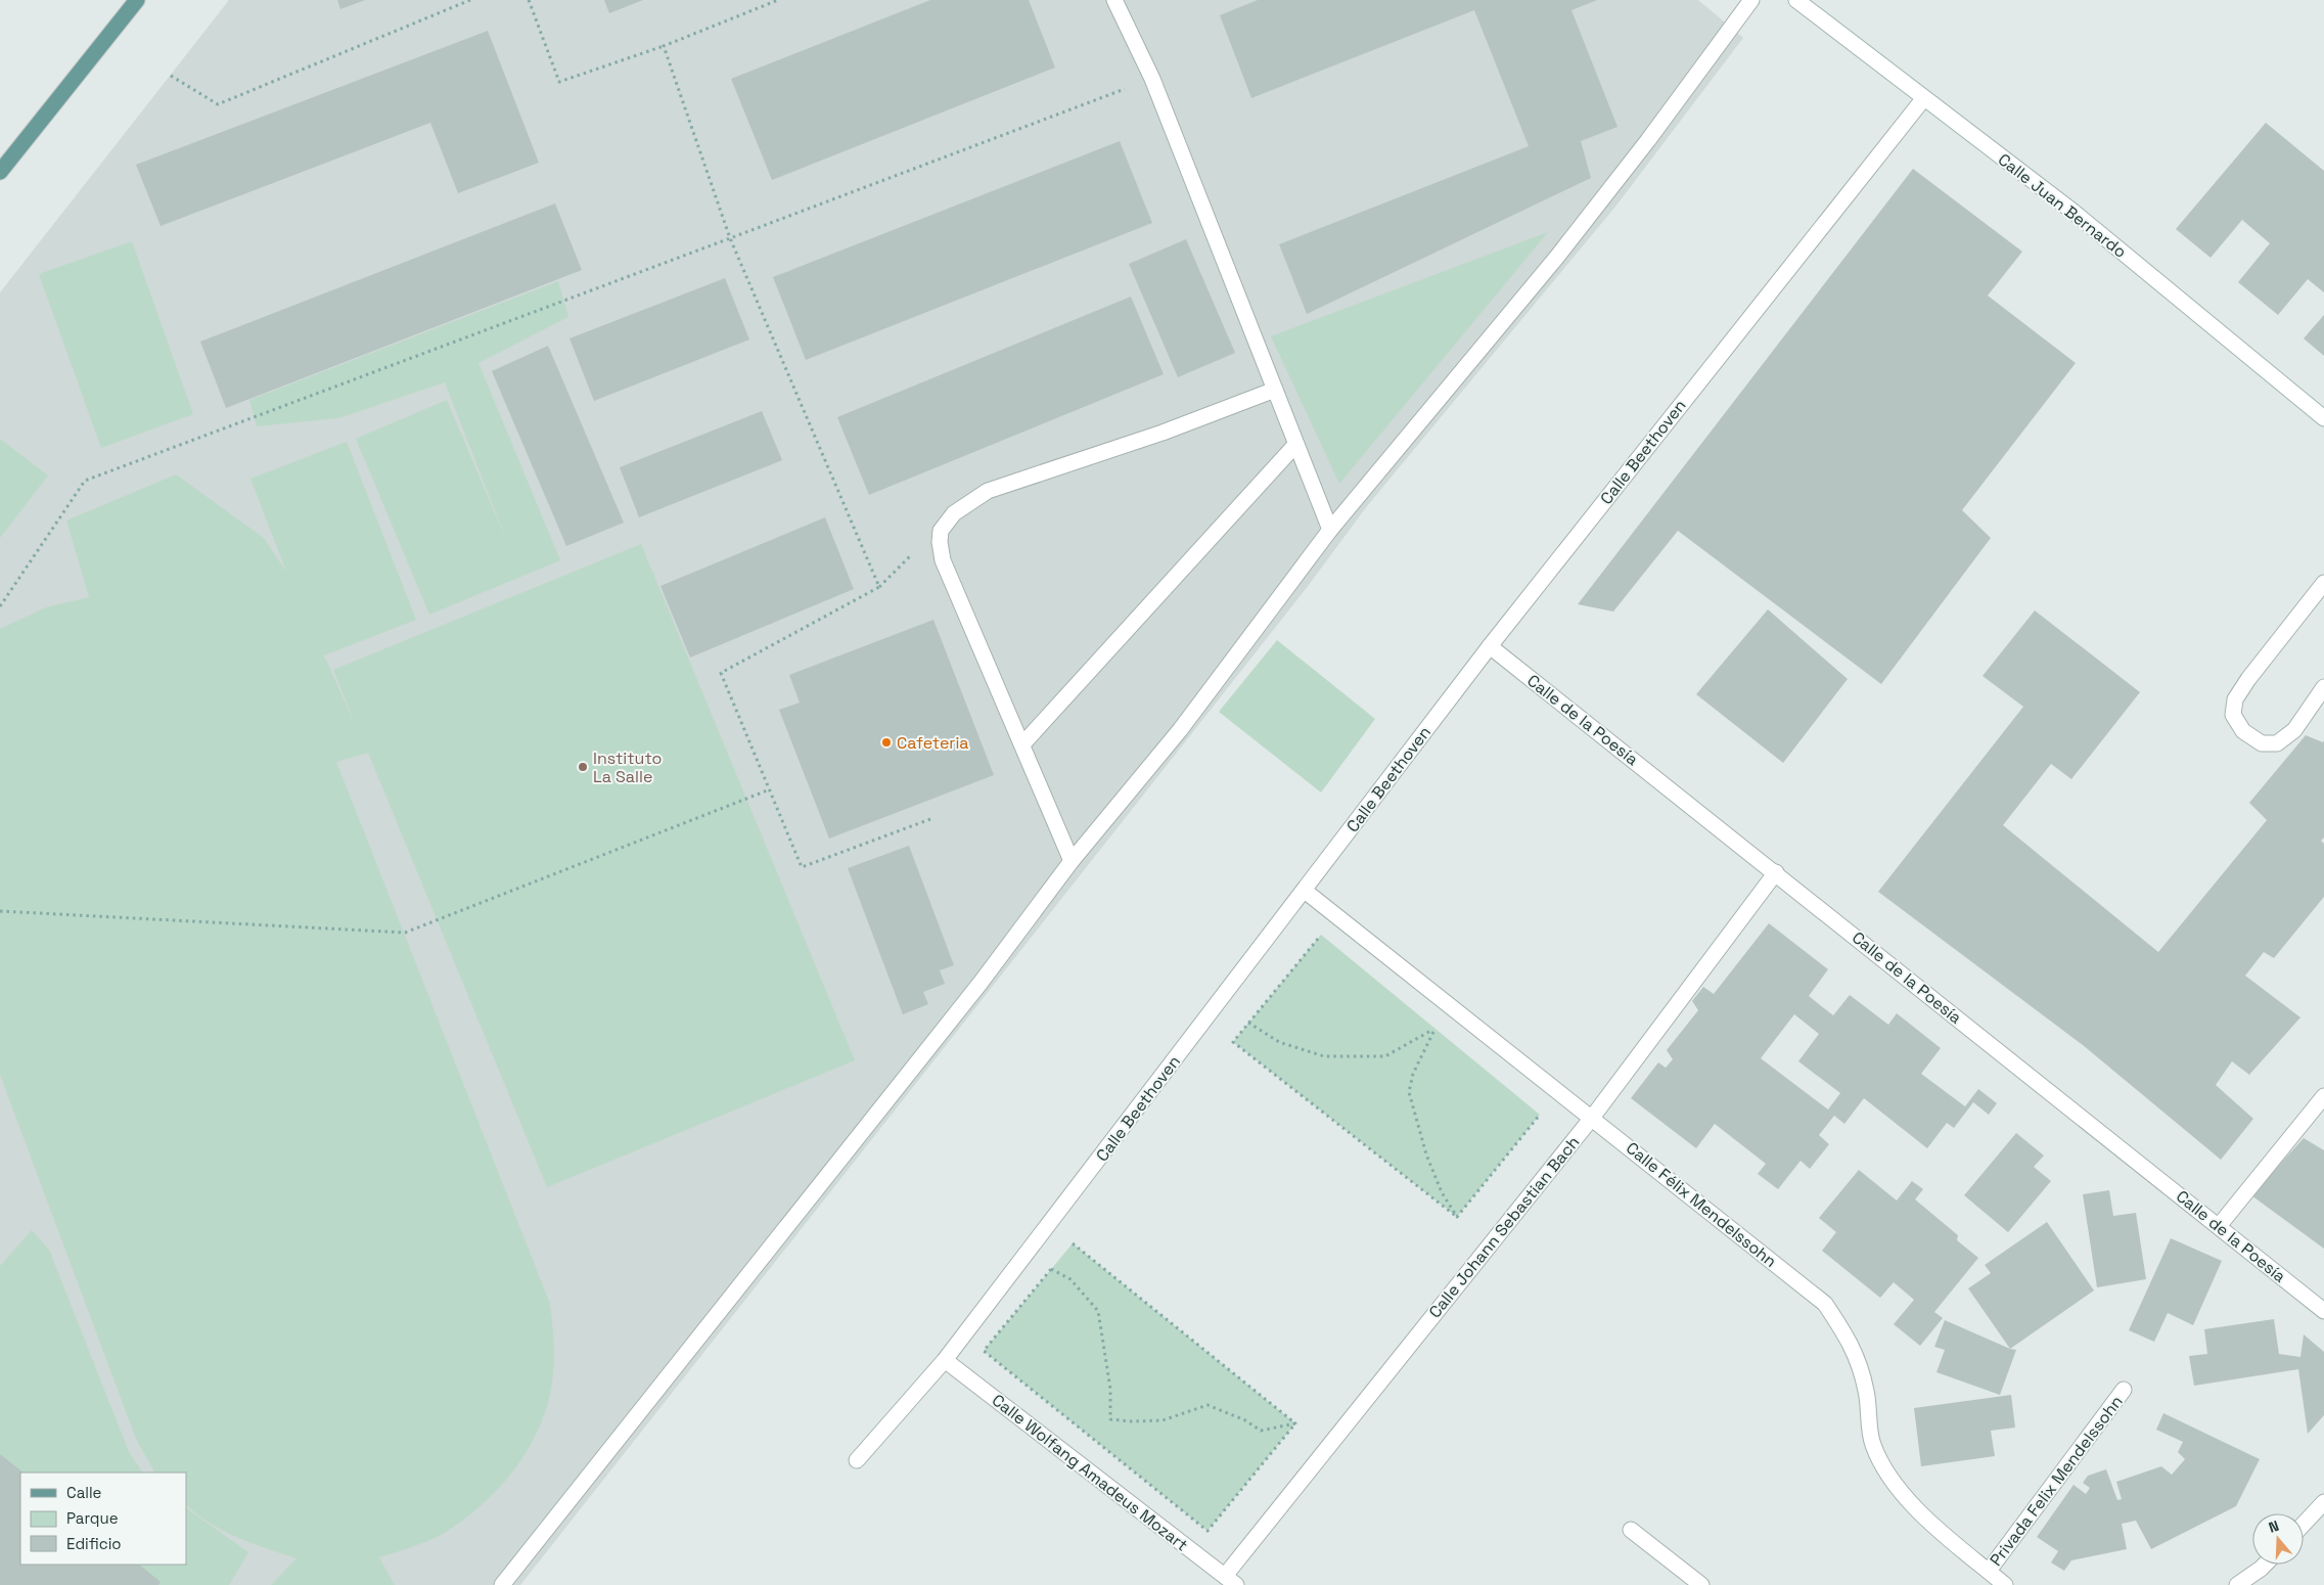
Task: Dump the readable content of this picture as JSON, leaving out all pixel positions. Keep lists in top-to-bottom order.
{
  "streets": {
    "street": [
      "Calle Juan Bernardo",
      "Calle Beethoven",
      "Calle de la Poesía",
      "Calle Félix Mendelssohn",
      "Calle Johann Sebastian Bach",
      "Calle Wolfang Amadeus Mozart",
      "Privada Felix Mendelssohn"
    ]
  },
  "crossings": [
    ["Calle Juan Bernardo", "Calle Beethoven"],
    ["Calle Beethoven", "Calle de la Poesía"],
    ["Calle Beethoven", "Calle Félix Mendelssohn"],
    ["Calle Beethoven", "Calle Wolfang Amadeus Mozart"],
    ["Calle de la Poesía", "Calle Johann Sebastian Bach"],
    ["Calle Félix Mendelssohn", "Calle Johann Sebastian Bach"],
    ["Calle Félix Mendelssohn", "Privada Felix Mendelssohn"],
    ["Calle Johann Sebastian Bach", "Calle Wolfang Amadeus Mozart"]
  ],
  "places": ["Cafeteria", "Instituto La Salle"],
  "legend": ["Calle", "Parque", "Edificio"],
  "north": "top"
}
